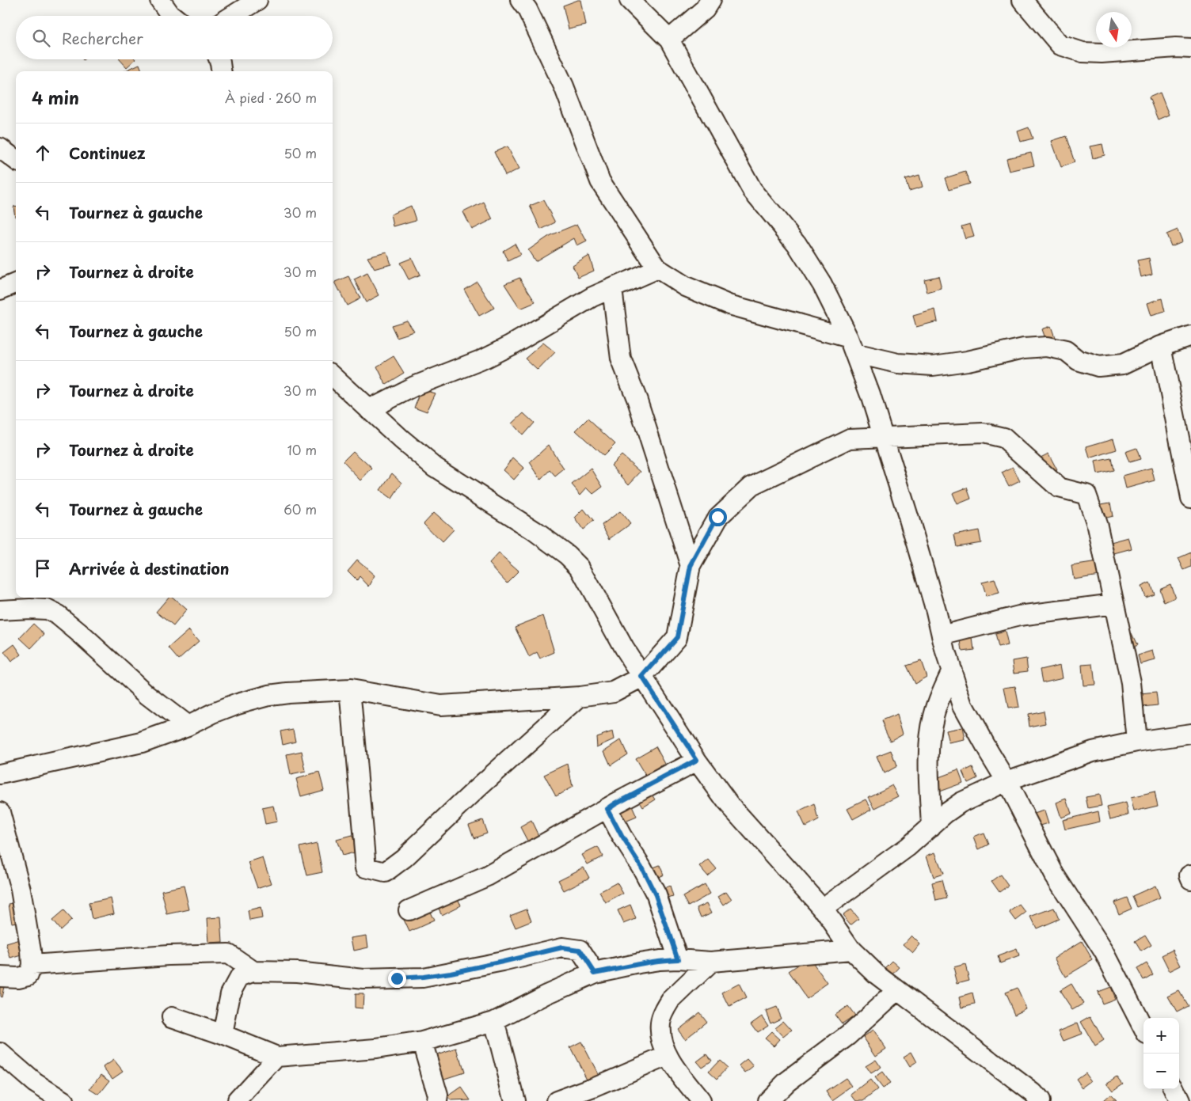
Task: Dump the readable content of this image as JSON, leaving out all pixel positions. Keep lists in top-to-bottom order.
{
  "north": "bottom",
  "page": {
    "search": "Rechercher",
    "heading": ["4 min", "À pied · 260 m"],
    "list": [
      ["Continuez", "50 m"],
      ["Tournez à gauche", "30 m"],
      ["Tournez à droite", "30 m"],
      ["Tournez à gauche", "50 m"],
      ["Tournez à droite", "30 m"],
      ["Tournez à droite", "10 m"],
      ["Tournez à gauche", "60 m"],
      "Arrivée à destination"
    ],
    "map_buttons": ["+", "−"]
  }
}
